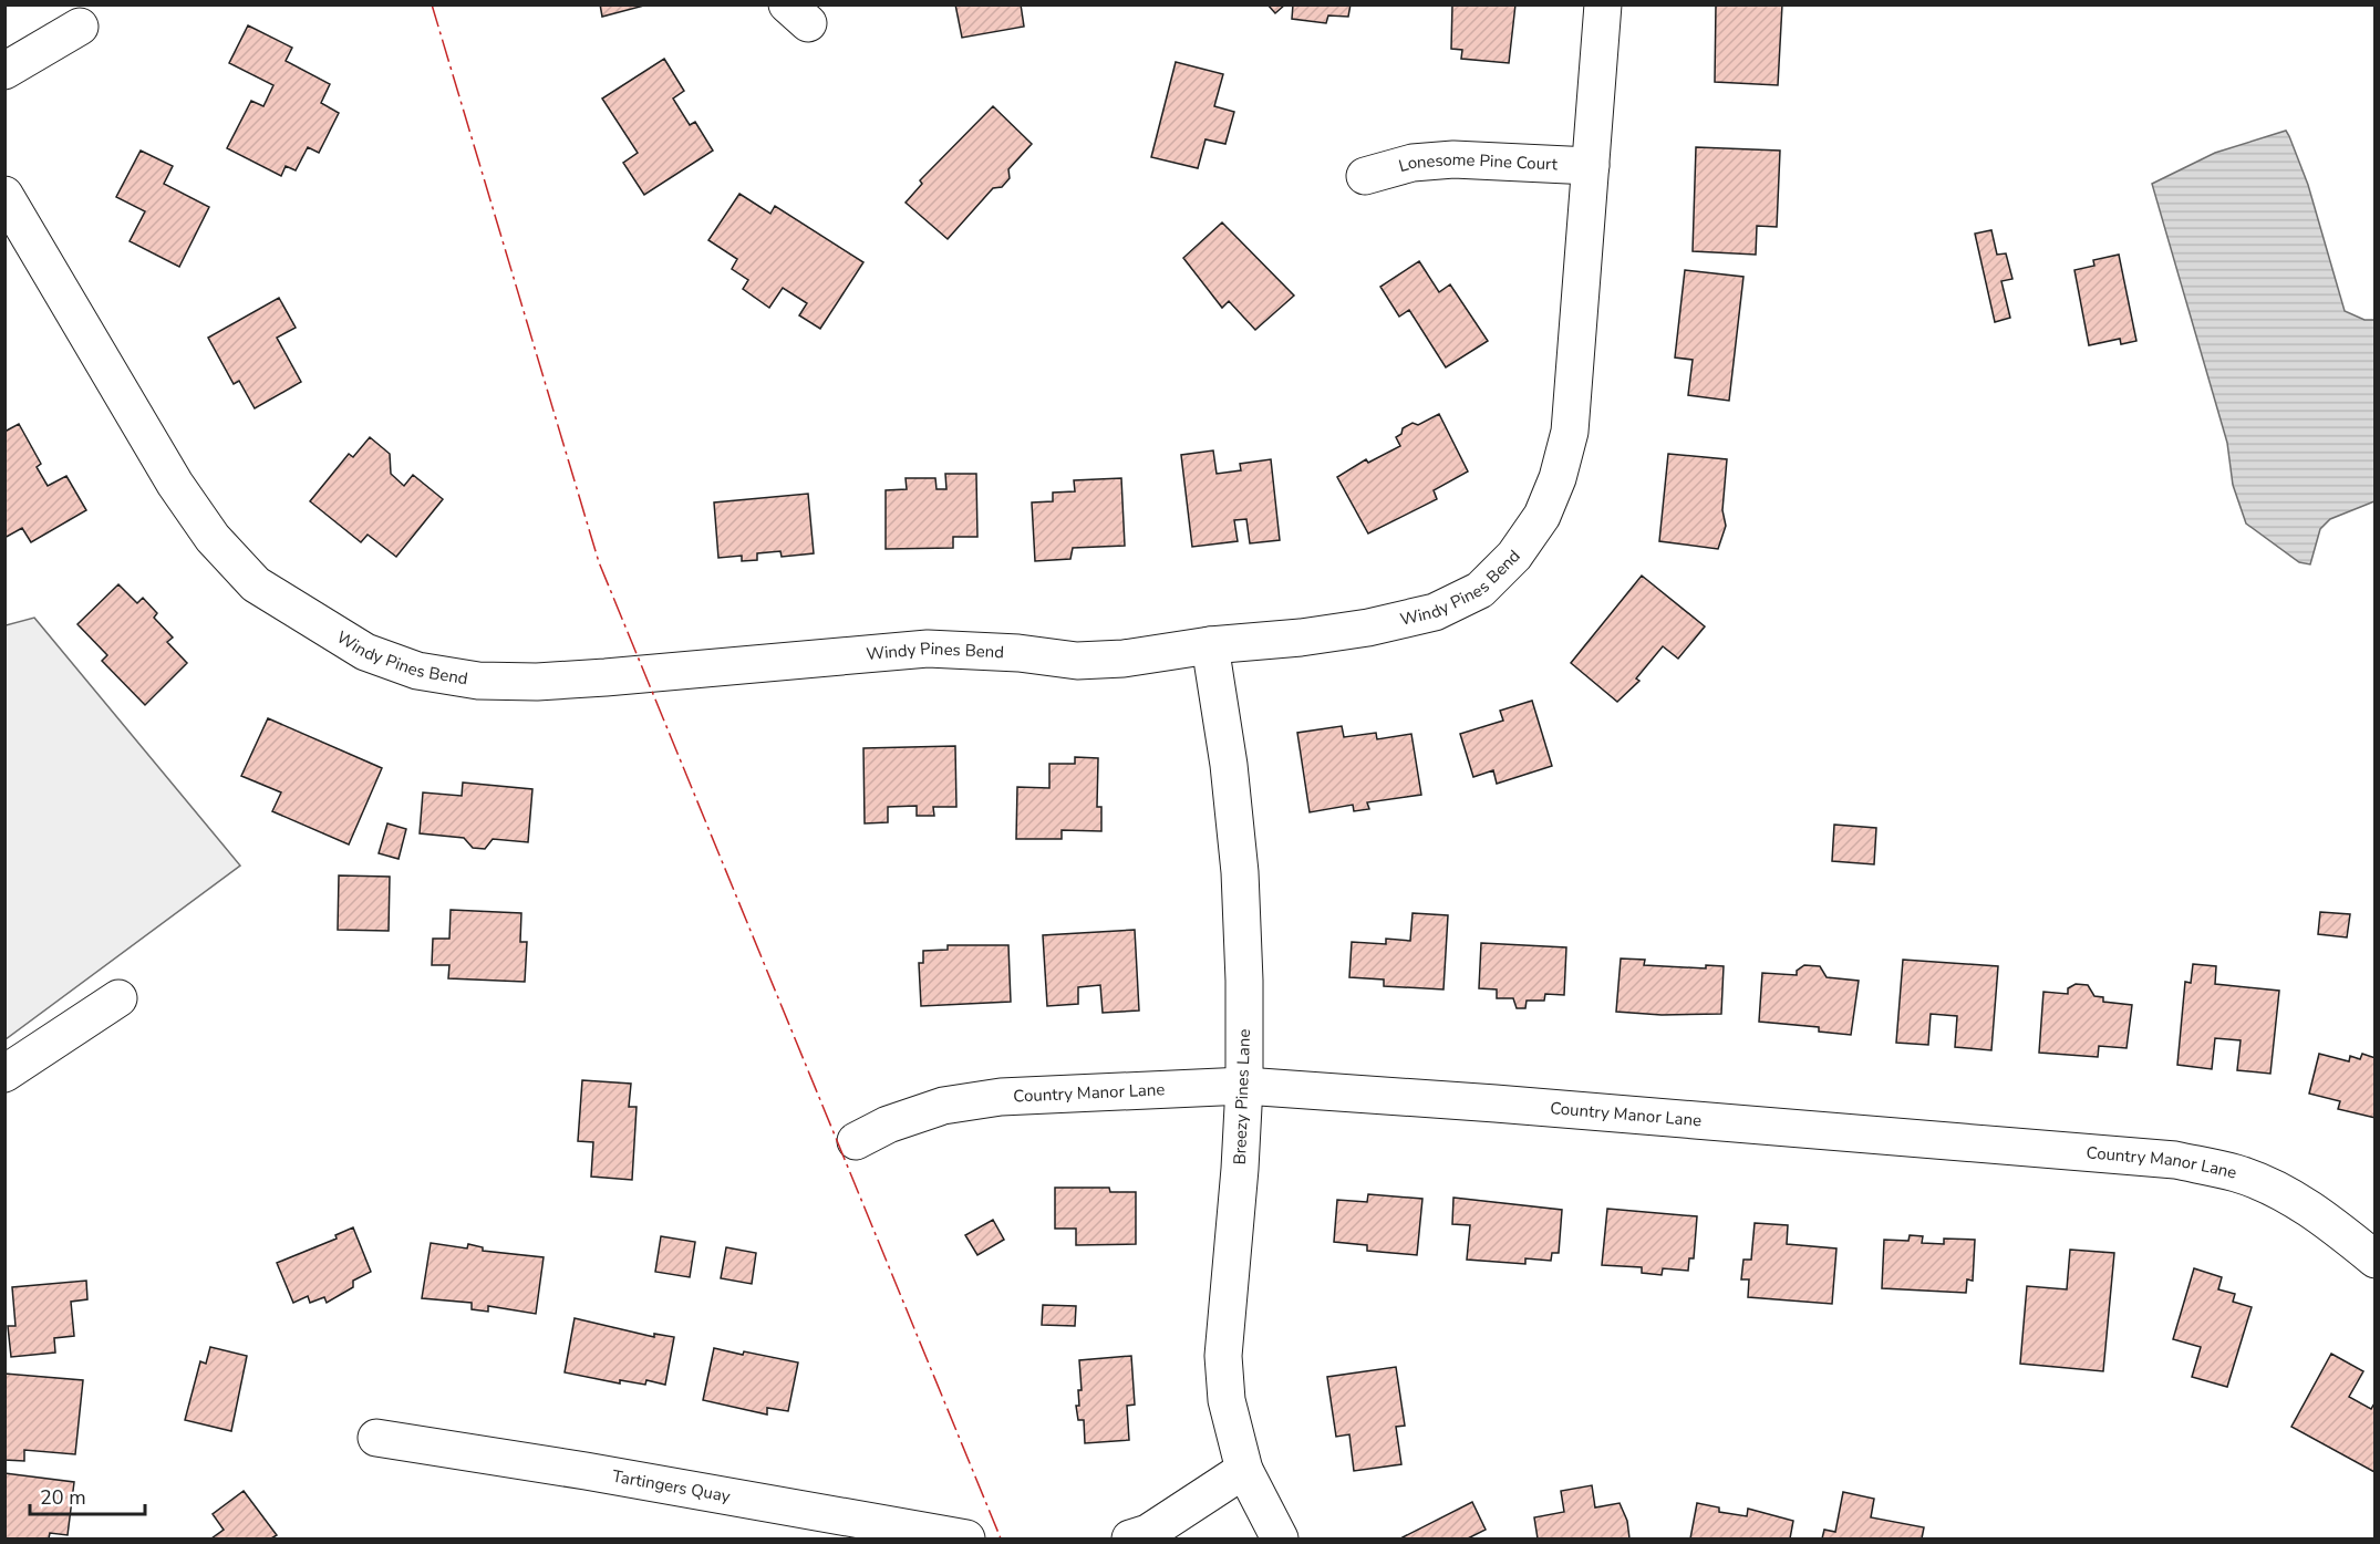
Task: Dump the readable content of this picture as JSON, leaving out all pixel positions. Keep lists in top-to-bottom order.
{
  "streets": {
    "street": [
      "Lonesome Pine Court",
      "Windy Pines Bend",
      "Country Manor Lane",
      "Breezy Pines Lane",
      "Tartingers Quay"
    ]
  },
  "crossings": [
    ["Lonesome Pine Court", "Windy Pines Bend"],
    ["Windy Pines Bend", "Breezy Pines Lane"],
    ["Country Manor Lane", "Breezy Pines Lane"]
  ],
  "scale_bar": "20 m"
}
